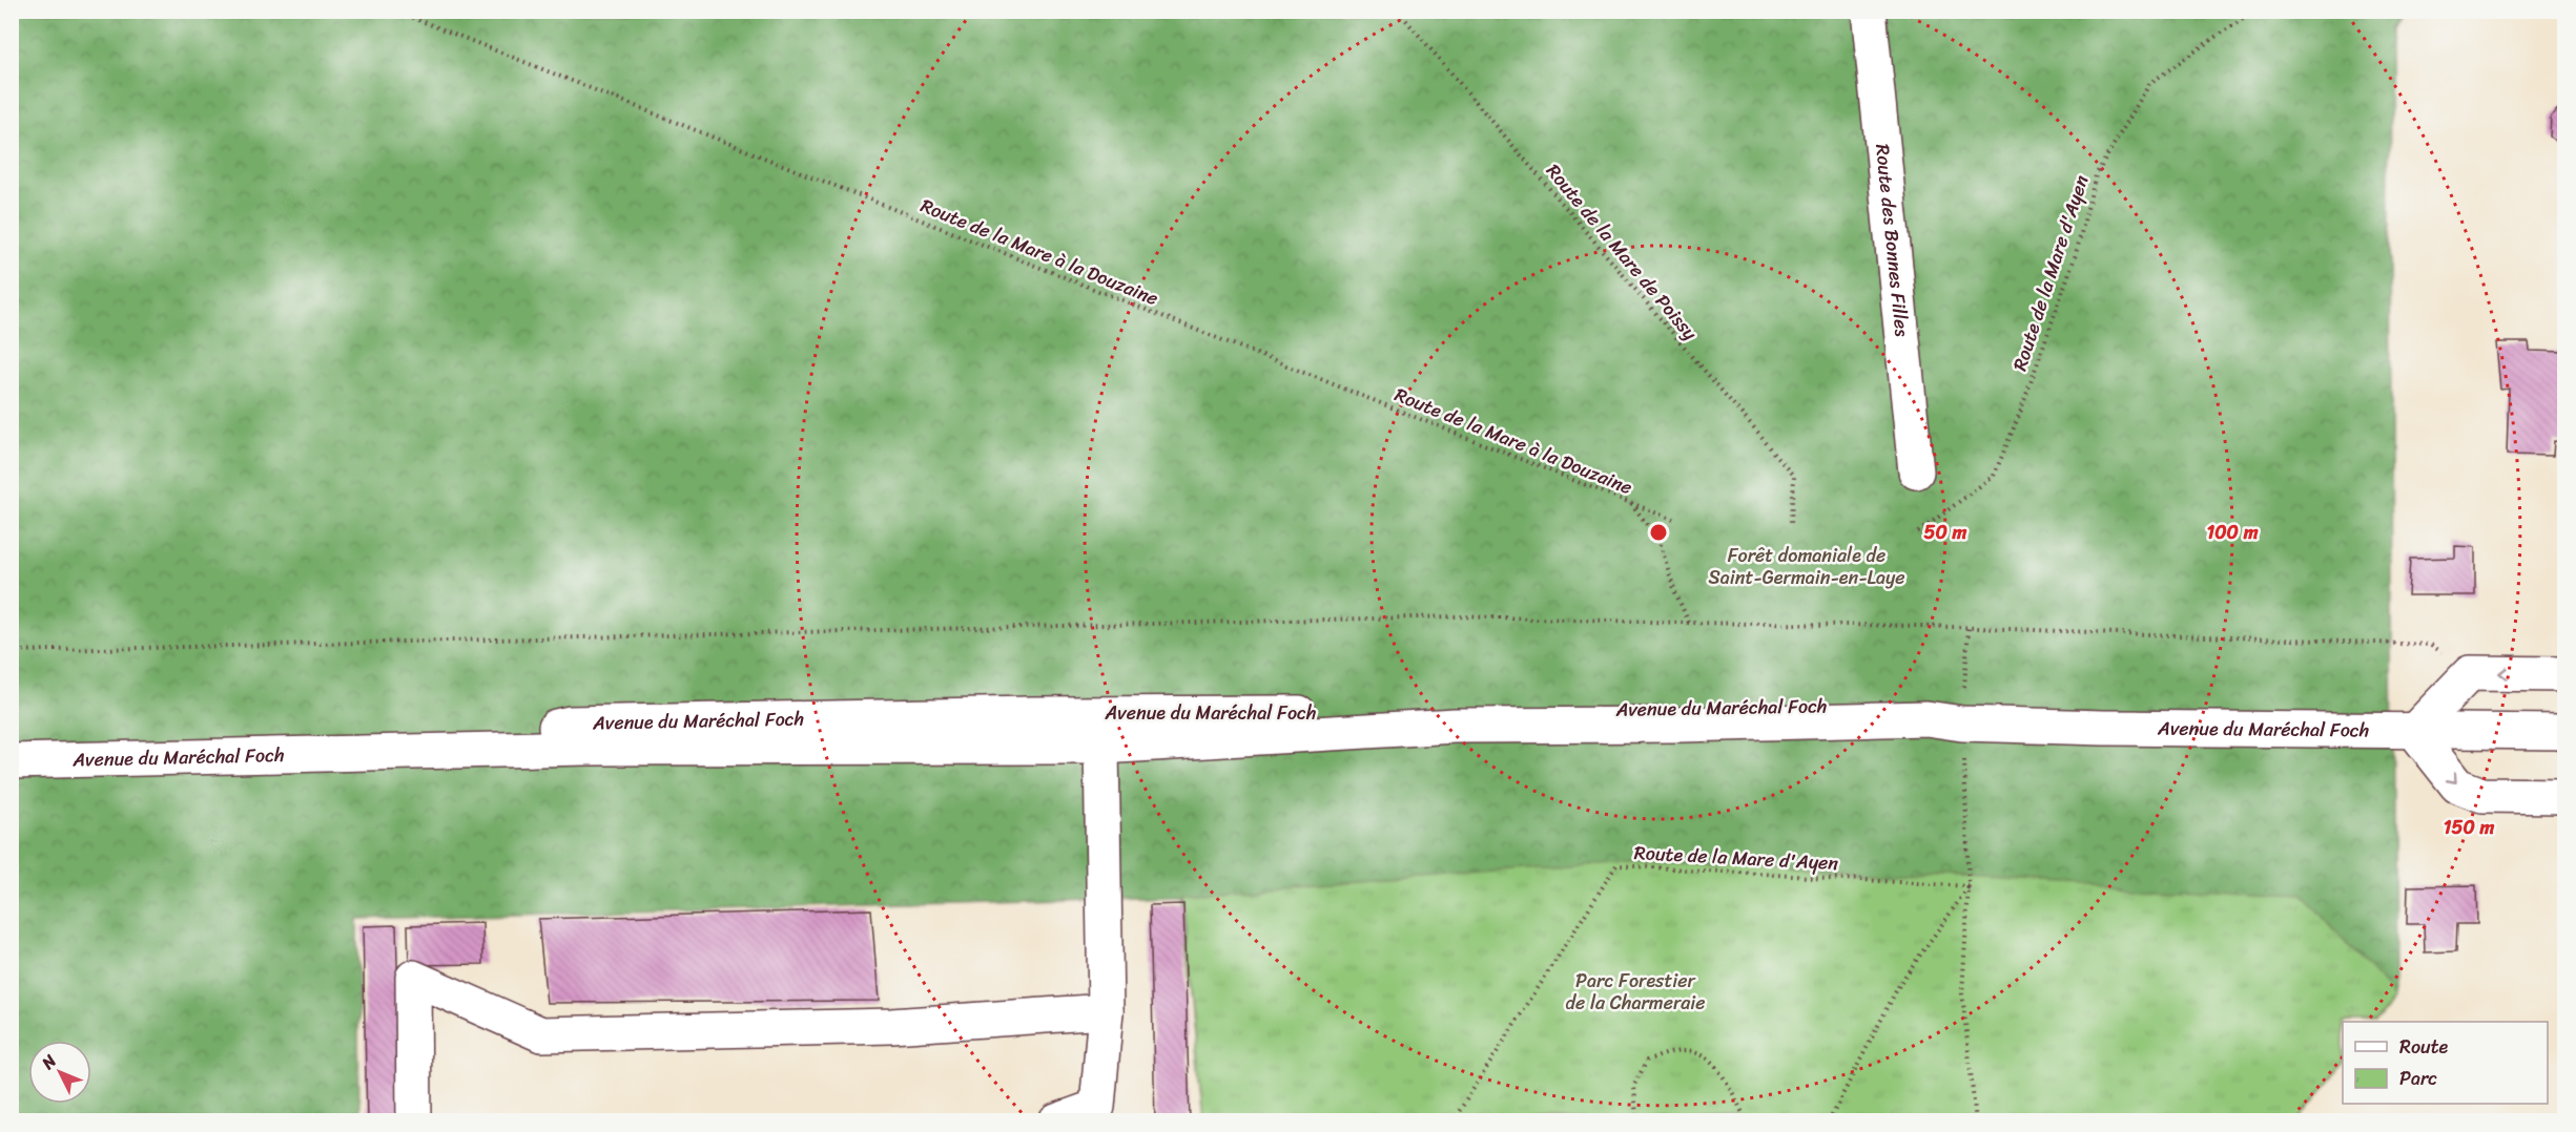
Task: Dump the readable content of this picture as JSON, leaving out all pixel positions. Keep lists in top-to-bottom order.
{
  "streets": {
    "main road": ["Route des Bonnes Filles", "Avenue du Maréchal Foch"],
    "path": ["Route de la Mare à la Douzaine", "Route de la Mare de Poissy", "Route de la Mare d'Ayen"]
  },
  "parks": ["Forêt domaniale de Saint-Germain-en-Laye", "Parc Forestier de la Charmeraie"],
  "legend": ["Route", "Parc"],
  "north": "top left",
  "rings": ["50 m", "100 m", "150 m"]
}
